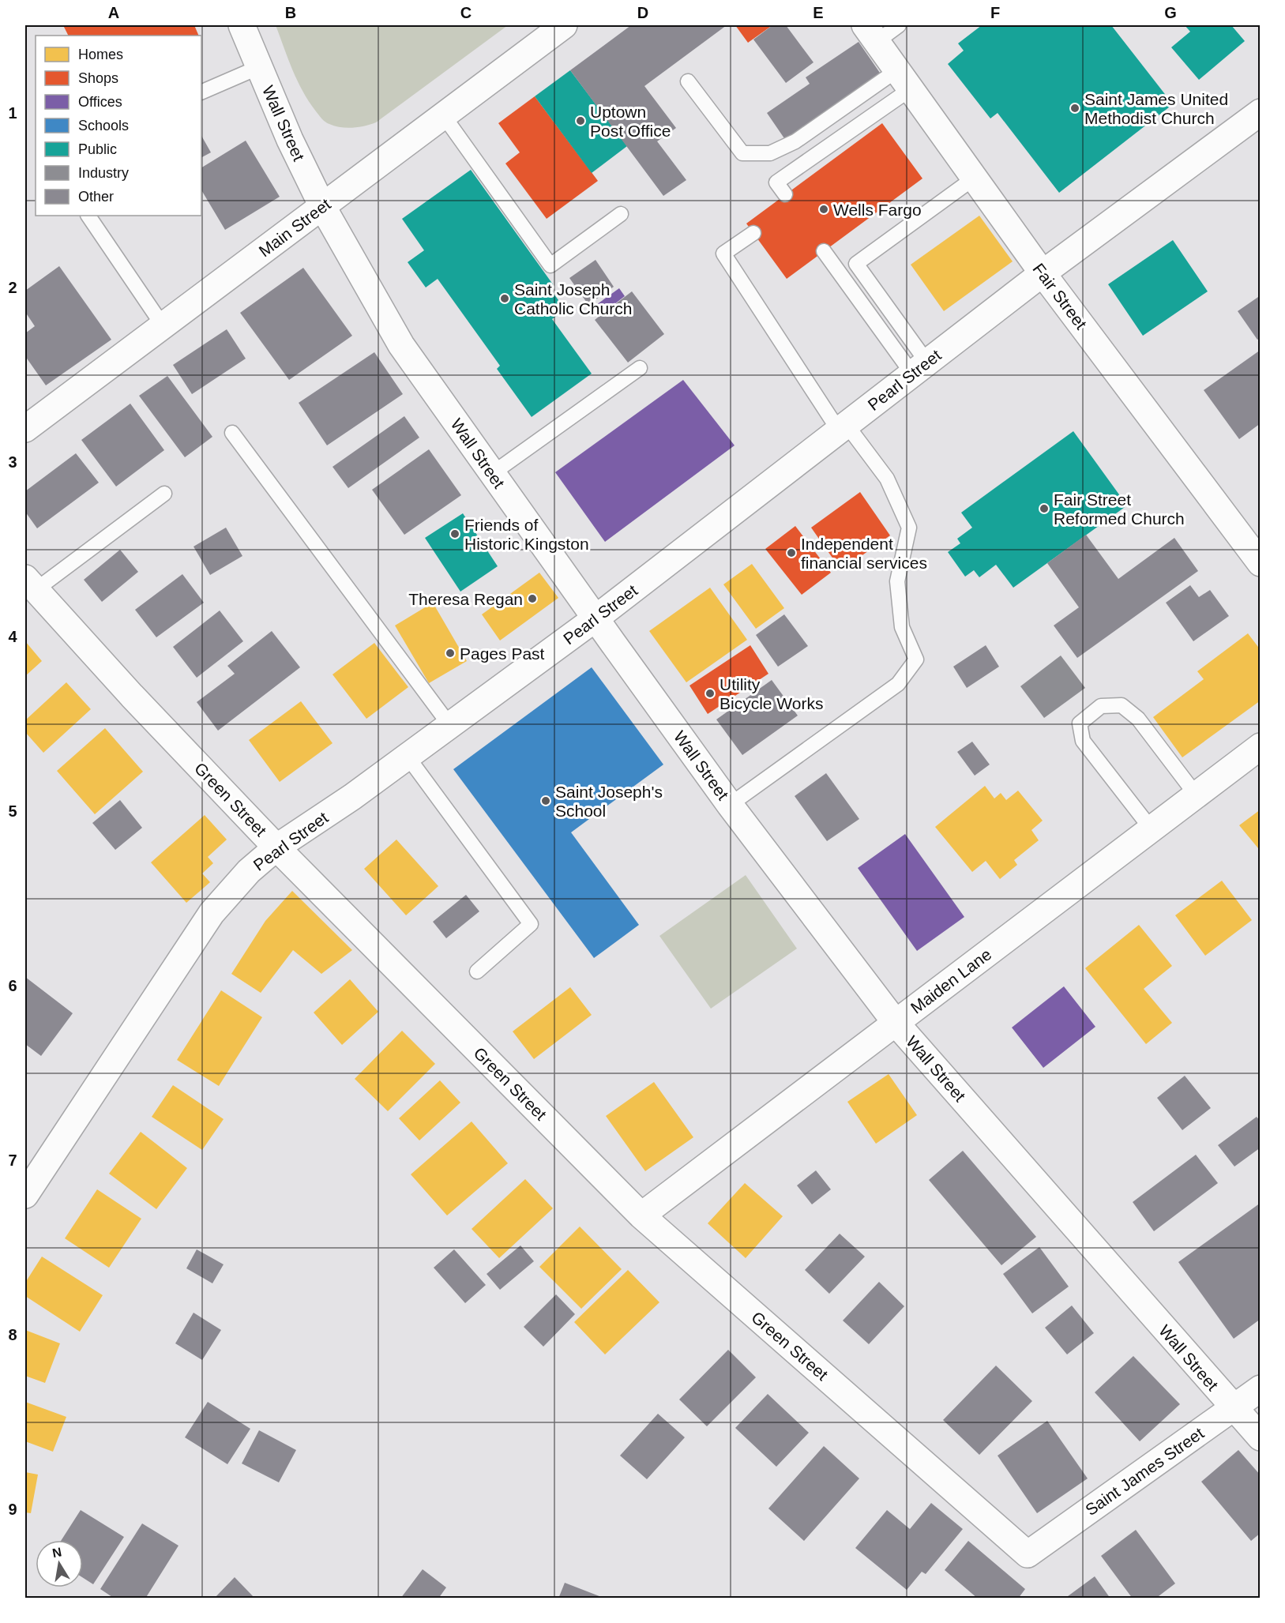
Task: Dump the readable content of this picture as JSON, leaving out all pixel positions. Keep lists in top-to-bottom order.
{
  "streets": {
    "street": [
      "Wall Street",
      "Main Street",
      "Fair Street",
      "Pearl Street",
      "Green Street",
      "Maiden Lane",
      "Saint James Street"
    ]
  },
  "crossings": [
    ["Wall Street", "Main Street"],
    ["Wall Street", "Pearl Street"],
    ["Wall Street", "Maiden Lane"],
    ["Wall Street", "Saint James Street"],
    ["Fair Street", "Pearl Street"],
    ["Pearl Street", "Green Street"],
    ["Green Street", "Maiden Lane"],
    ["Green Street", "Saint James Street"]
  ],
  "places": [
    "Saint James United Methodist Church",
    "Uptown Post Office",
    "Wells Fargo",
    "Saint Joseph Catholic Church",
    "Fair Street Reformed Church",
    "Friends of Historic Kingston",
    "Independent financial services",
    "Theresa Regan",
    "Pages Past",
    "Utility Bicycle Works",
    "Saint Joseph's School"
  ],
  "legend": [
    "Homes",
    "Shops",
    "Offices",
    "Schools",
    "Public",
    "Industry",
    "Other"
  ],
  "north": "top",
  "grid": {
    "columns": [
      "A",
      "B",
      "C",
      "D",
      "E",
      "F",
      "G"
    ],
    "rows": [
      "1",
      "2",
      "3",
      "4",
      "5",
      "6",
      "7",
      "8",
      "9"
    ]
  }
}
